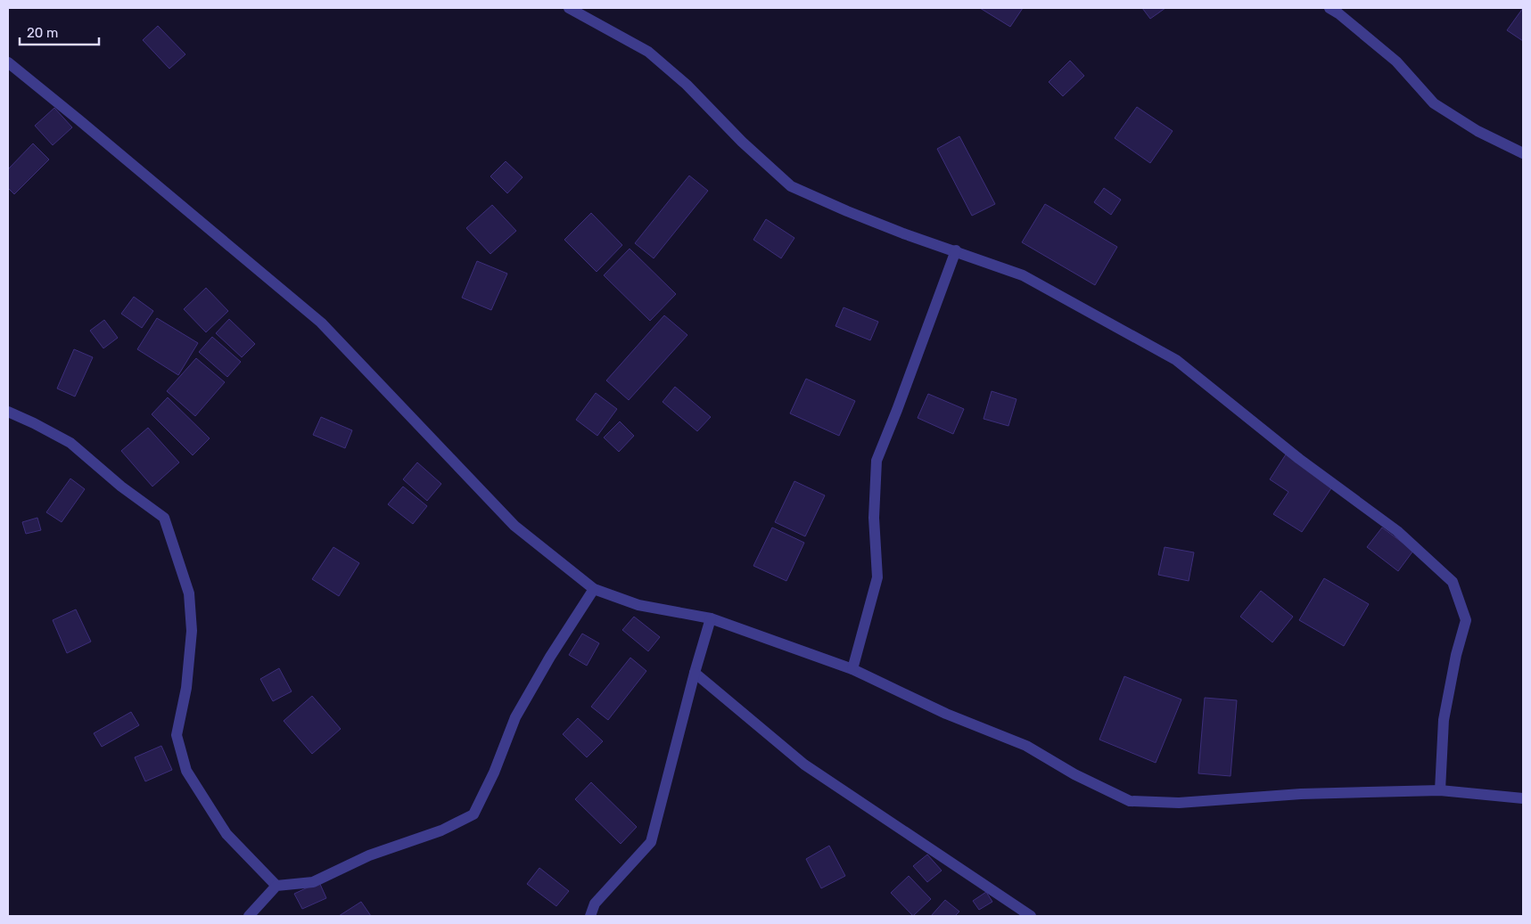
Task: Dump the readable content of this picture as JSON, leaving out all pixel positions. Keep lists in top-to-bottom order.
{
  "scale_bar": "20 m"
}
